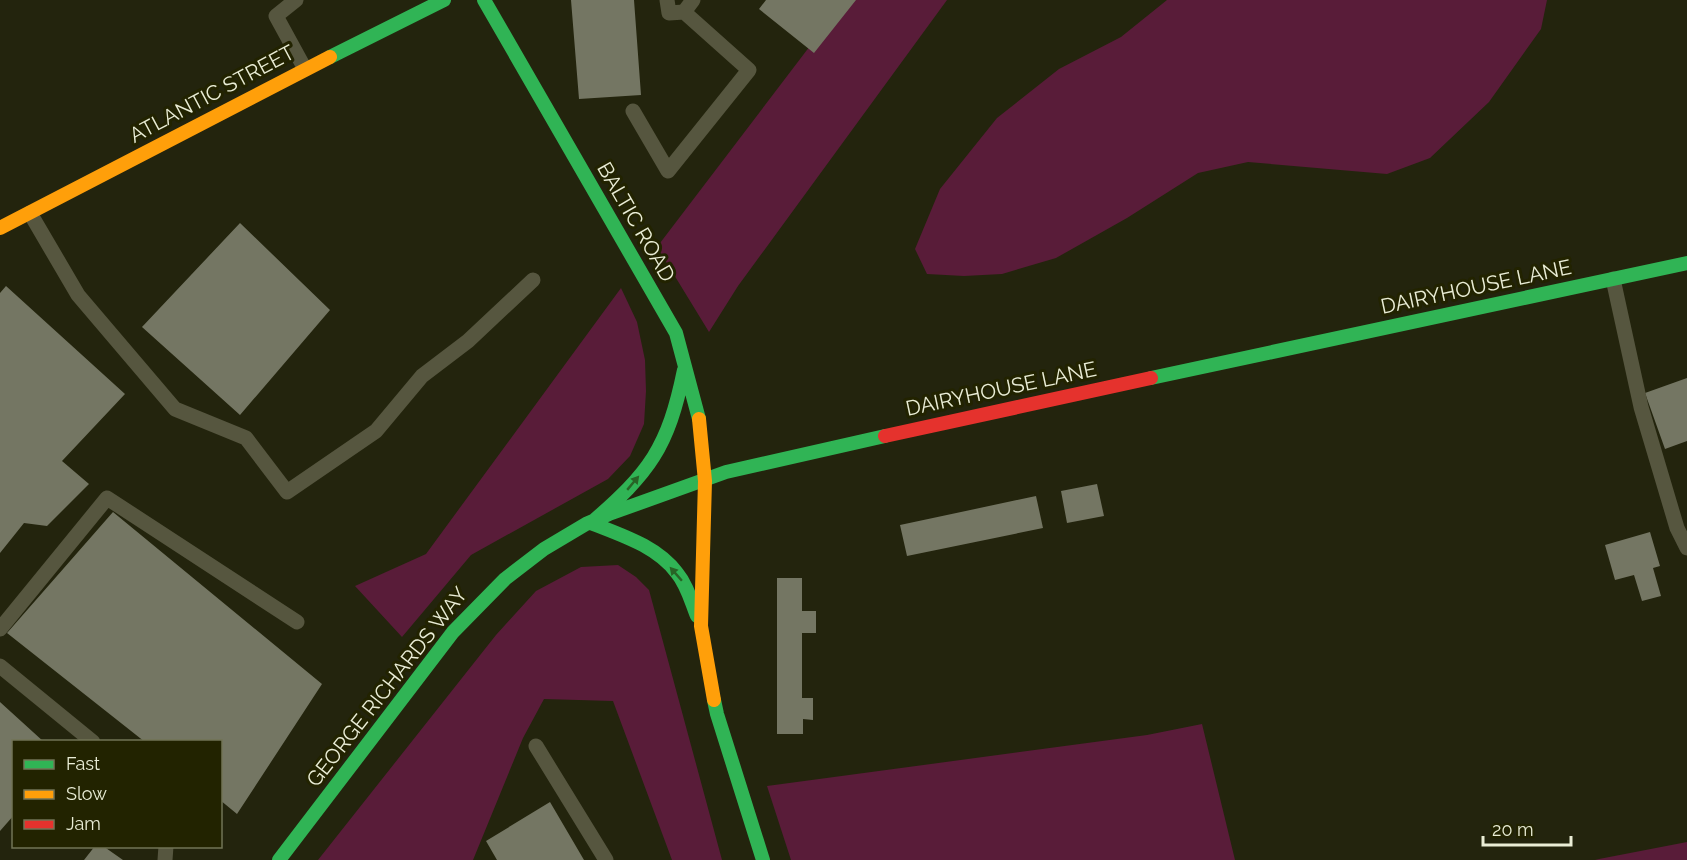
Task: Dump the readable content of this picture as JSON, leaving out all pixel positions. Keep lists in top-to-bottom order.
{
  "streets": {
    "street": [
      "ATLANTIC STREET",
      "BALTIC ROAD",
      "DAIRYHOUSE LANE",
      "GEORGE RICHARDS WAY"
    ]
  },
  "crossings": [
    ["BALTIC ROAD", "DAIRYHOUSE LANE"],
    ["BALTIC ROAD", "GEORGE RICHARDS WAY"],
    ["DAIRYHOUSE LANE", "GEORGE RICHARDS WAY"]
  ],
  "legend": ["Fast", "Slow", "Jam"],
  "scale_bar": "20 m"
}
